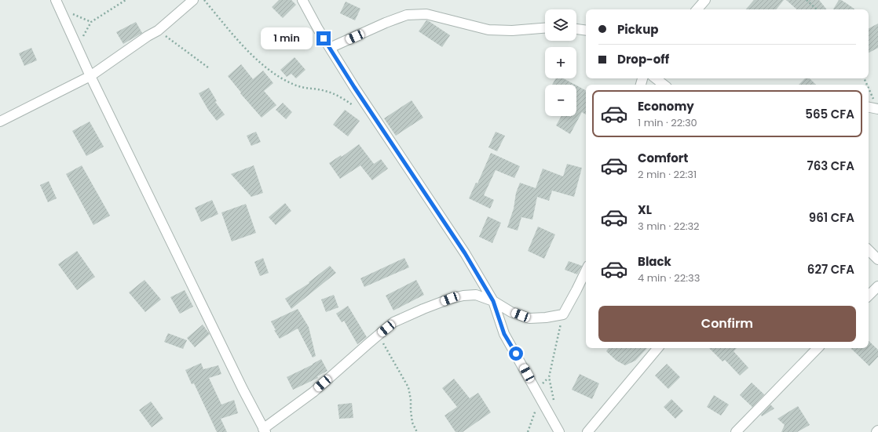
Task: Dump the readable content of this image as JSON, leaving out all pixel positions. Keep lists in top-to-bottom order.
{
  "page": {
    "map_buttons": ["+", "−"],
    "banner": ["Pickup", "Drop-off"],
    "bubble": "1 min",
    "list": [
      {
        "name": "Economy",
        "note": "1 min · 22:30",
        "value": "565 CFA"
      },
      {
        "name": "Comfort",
        "note": "2 min · 22:31",
        "value": "763 CFA"
      },
      {
        "name": "XL",
        "note": "3 min · 22:32",
        "value": "961 CFA"
      },
      {
        "name": "Black",
        "note": "4 min · 22:33",
        "value": "627 CFA"
      }
    ],
    "buttons": "Confirm"
  }
}
